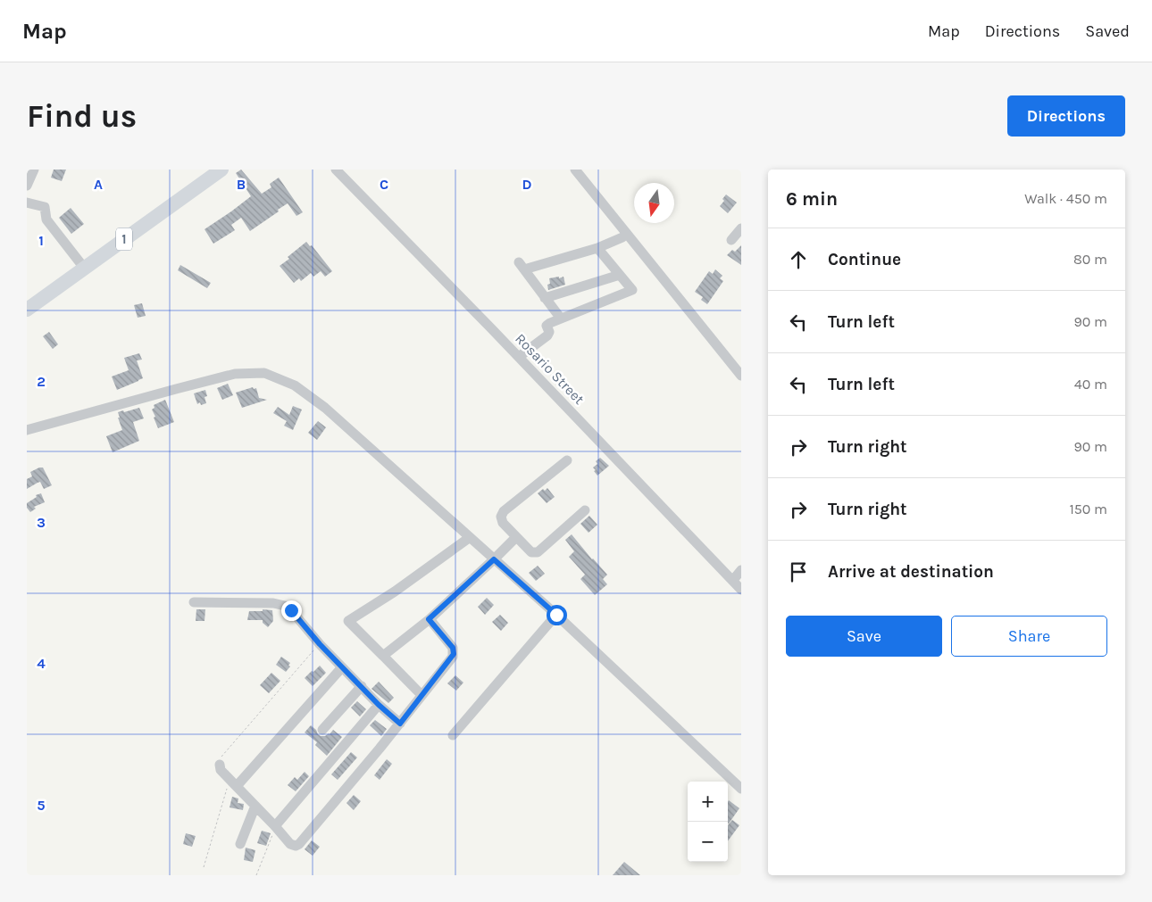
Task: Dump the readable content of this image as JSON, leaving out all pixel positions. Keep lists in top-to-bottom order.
{
  "streets": {
    "highway": ["1"],
    "street": ["Rosario Street"]
  },
  "north": "bottom",
  "page": {
    "header": "Map",
    "nav": ["Map", "Directions", "Saved"],
    "buttons": [
      "Directions",
      ["Save", "Share"]
    ],
    "title": "Find us",
    "heading": ["6 min", "Walk · 450 m"],
    "list": [
      ["Continue", "80 m"],
      ["Turn left", "90 m"],
      ["Turn left", "40 m"],
      ["Turn right", "90 m"],
      ["Turn right", "150 m"],
      "Arrive at destination"
    ],
    "map_buttons": ["+", "−"]
  },
  "grid": {
    "columns": [
      "A",
      "B",
      "C",
      "D"
    ],
    "rows": [
      "1",
      "2",
      "3",
      "4",
      "5"
    ]
  }
}
